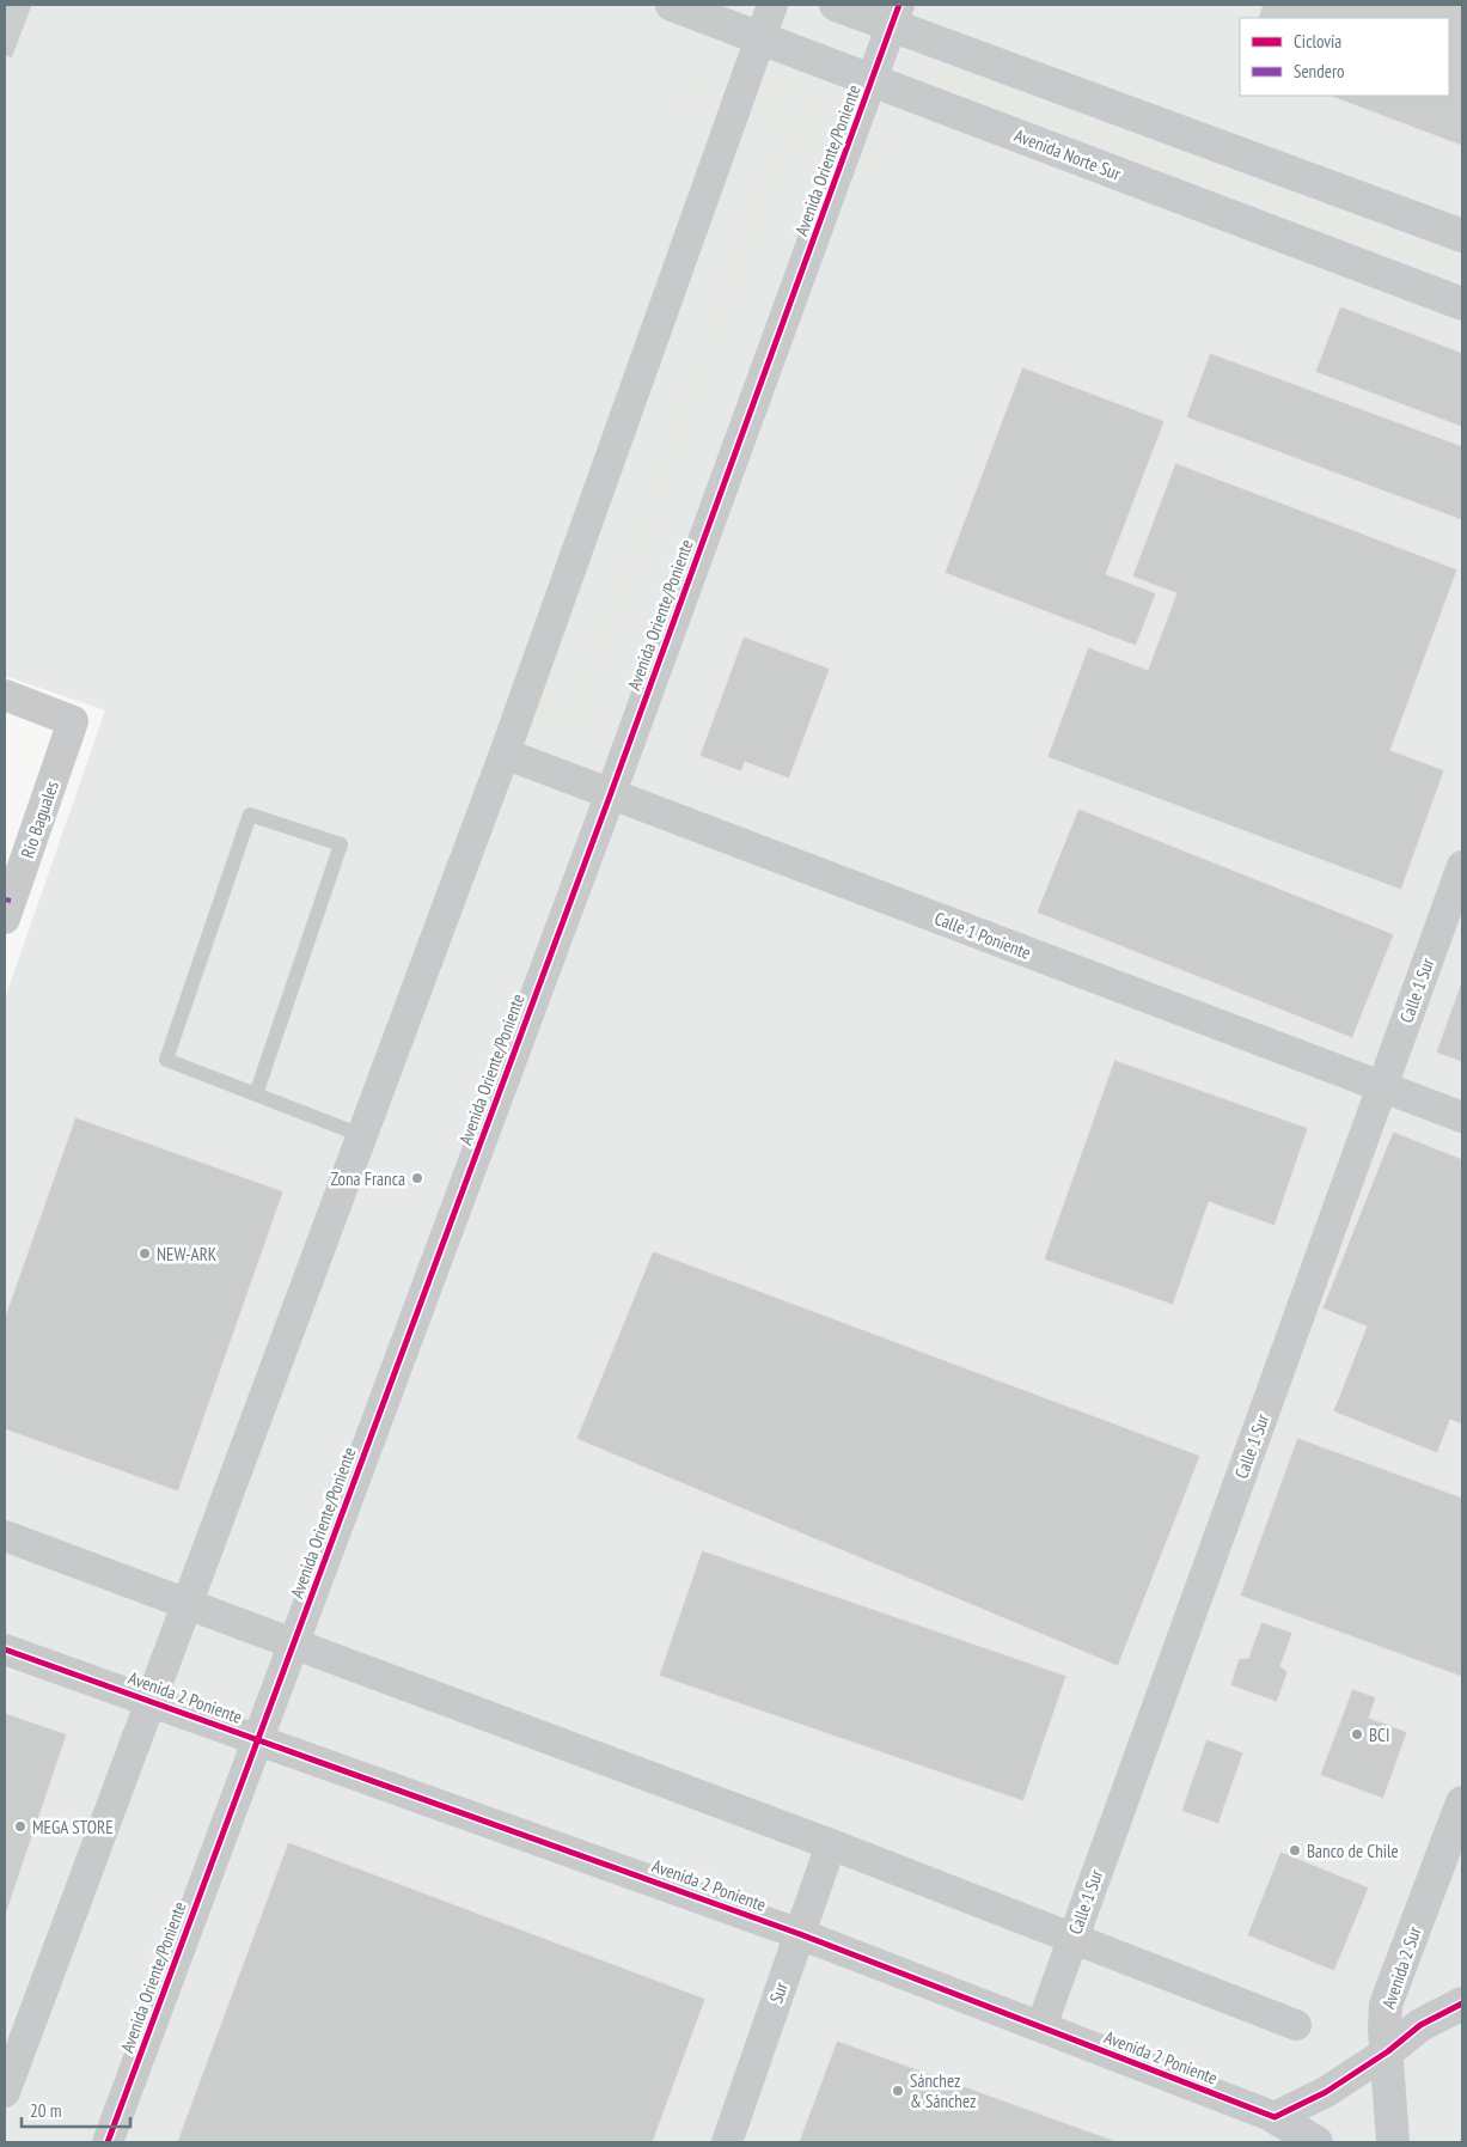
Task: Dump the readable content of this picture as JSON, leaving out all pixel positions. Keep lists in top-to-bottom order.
{
  "streets": {
    "street": [
      "Avenida Norte Sur",
      "Avenida Oriente/Poniente",
      "Río Baguales",
      "Calle 1 Poniente",
      "Calle 1 Sur",
      "Avenida 2 Poniente",
      "Avenida 2 Sur",
      "Sur"
    ]
  },
  "crossings": [
    ["Avenida Norte Sur", "Avenida Oriente/Poniente"],
    ["Avenida Oriente/Poniente", "Calle 1 Poniente"],
    ["Avenida Oriente/Poniente", "Avenida 2 Poniente"],
    ["Calle 1 Poniente", "Calle 1 Sur"],
    ["Calle 1 Sur", "Avenida 2 Poniente"],
    ["Avenida 2 Poniente", "Sur"]
  ],
  "places": [
    "Zona Franca",
    "NEW-ARK",
    "BCI",
    "MEGA STORE",
    "Banco de Chile",
    "Sánchez & Sánchez"
  ],
  "legend": ["Ciclovía", "Sendero"],
  "scale_bar": "20 m"
}
